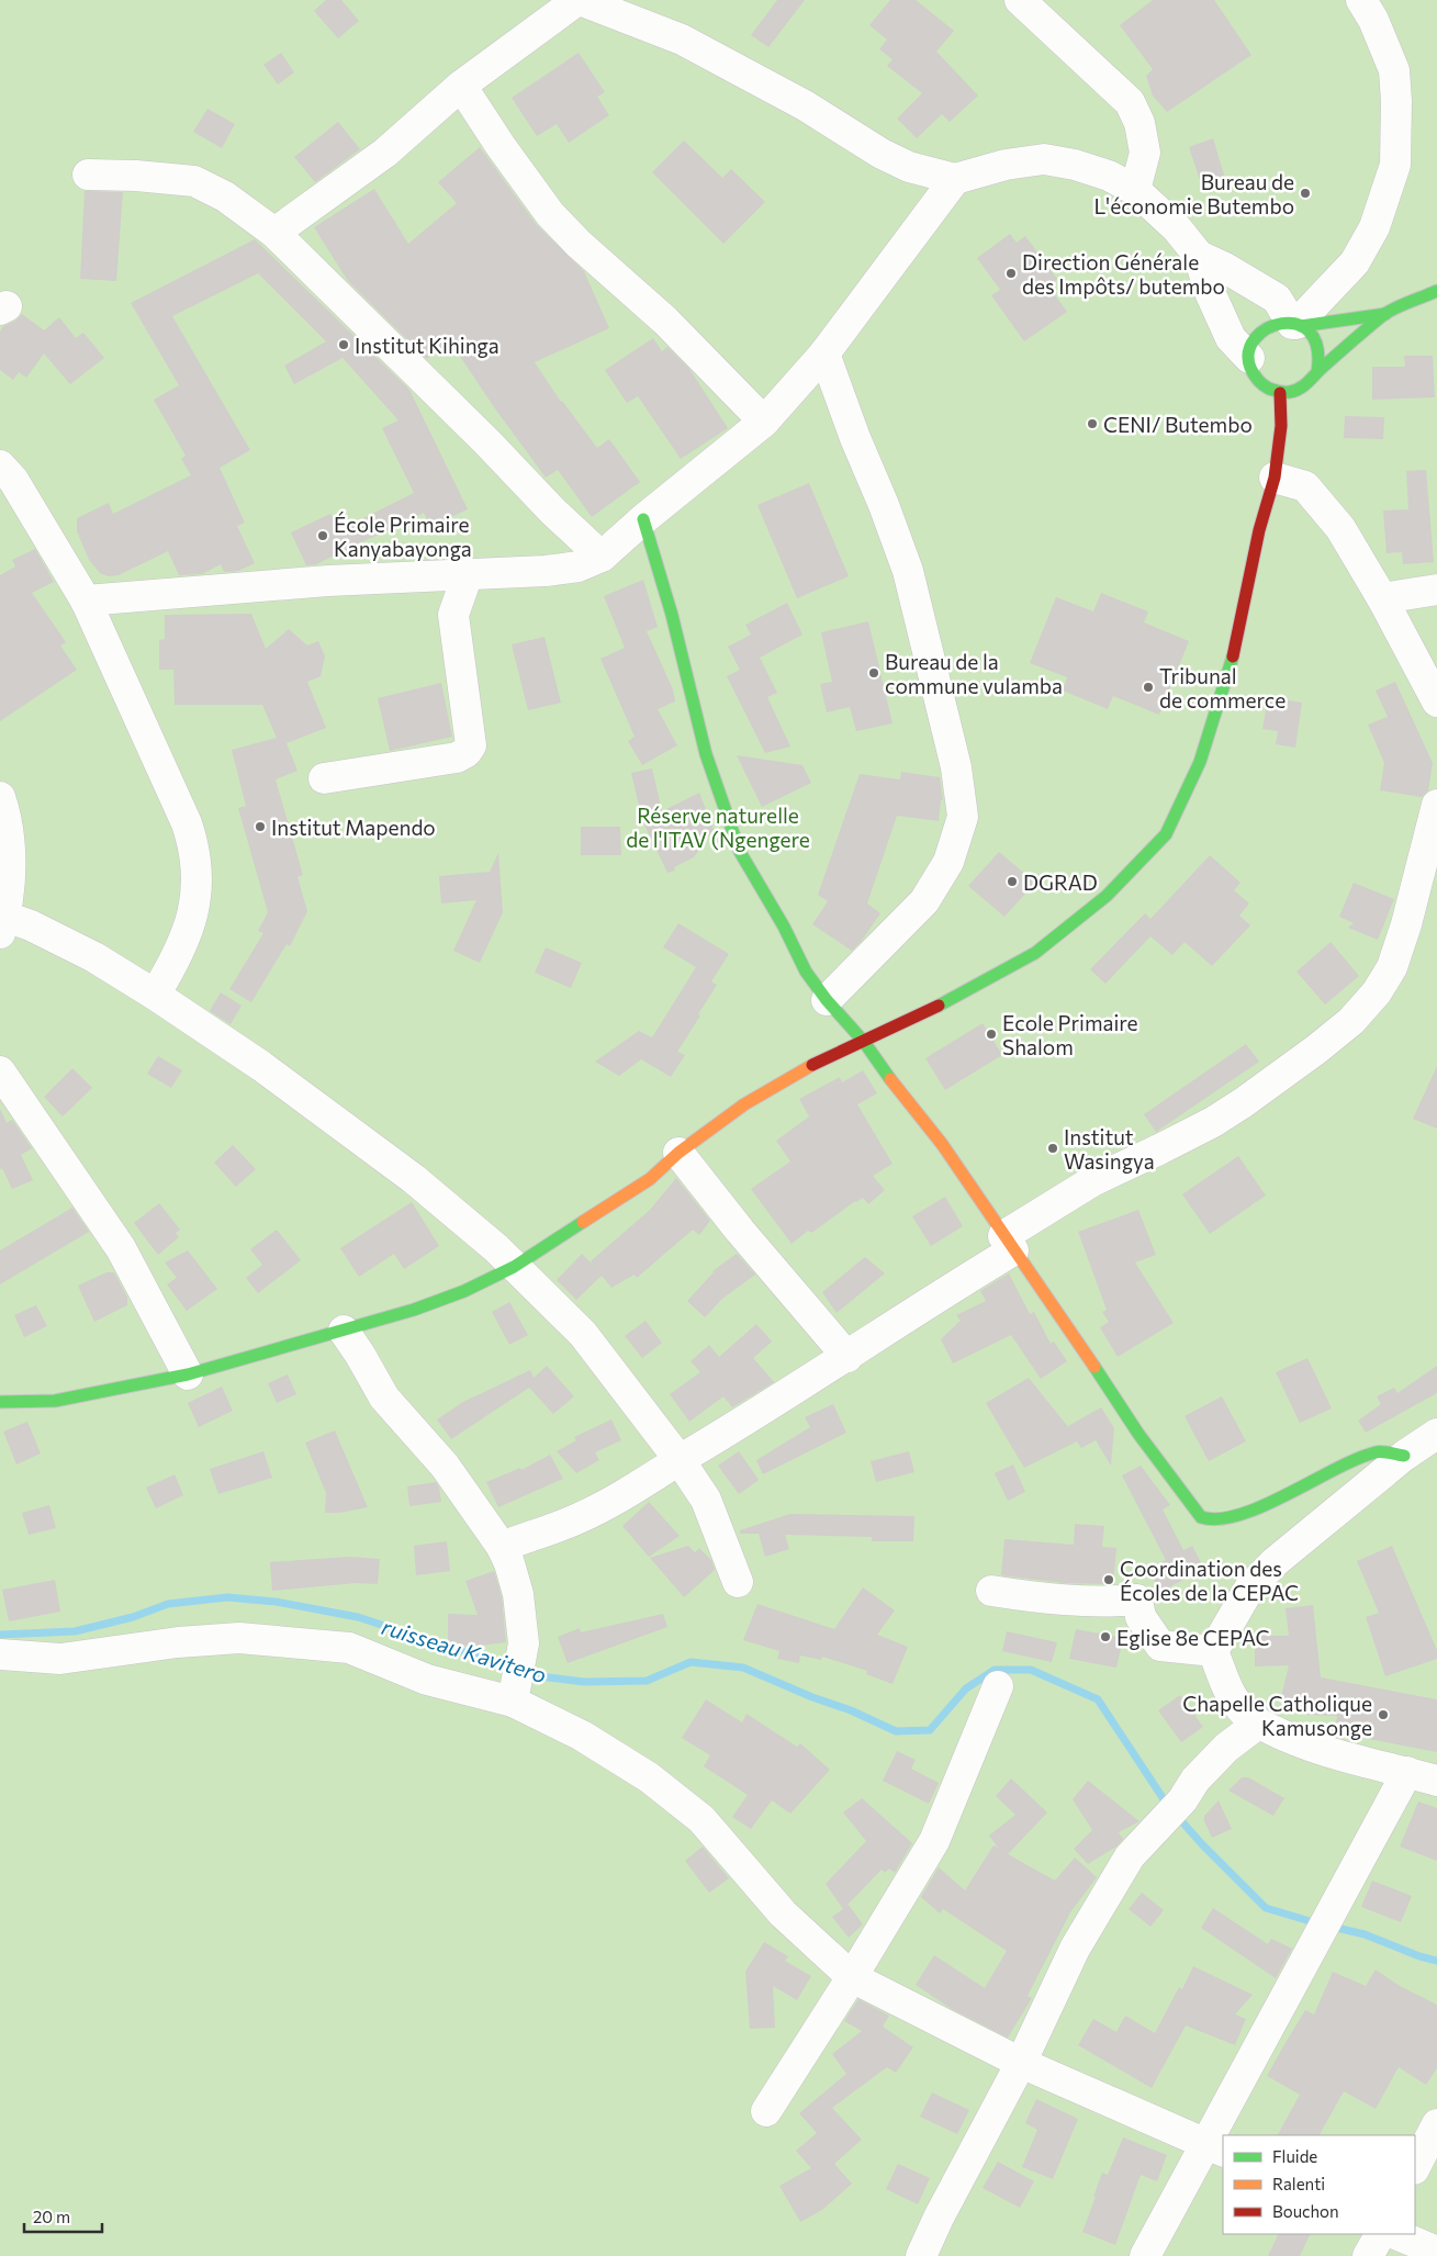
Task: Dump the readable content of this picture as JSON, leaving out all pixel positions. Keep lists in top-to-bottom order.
{
  "water": ["ruisseau Kavitero"],
  "parks": ["Réserve naturelle de l'ITAV (Ngengere"],
  "places": [
    "Bureau de L'économie Butembo",
    "Direction Générale des Impôts/ butembo",
    "Institut Kihinga",
    "CENI/ Butembo",
    "École Primaire Kanyabayonga",
    "Bureau de la commune vulamba",
    "Tribunal de commerce",
    "Institut Mapendo",
    "DGRAD",
    "Ecole Primaire Shalom",
    "Institut Wasingya",
    "Coordination des Écoles de la CEPAC",
    "Eglise 8e CEPAC",
    "Chapelle Catholique Kamusonge"
  ],
  "legend": ["Fluide", "Ralenti", "Bouchon"],
  "scale_bar": "20 m"
}
